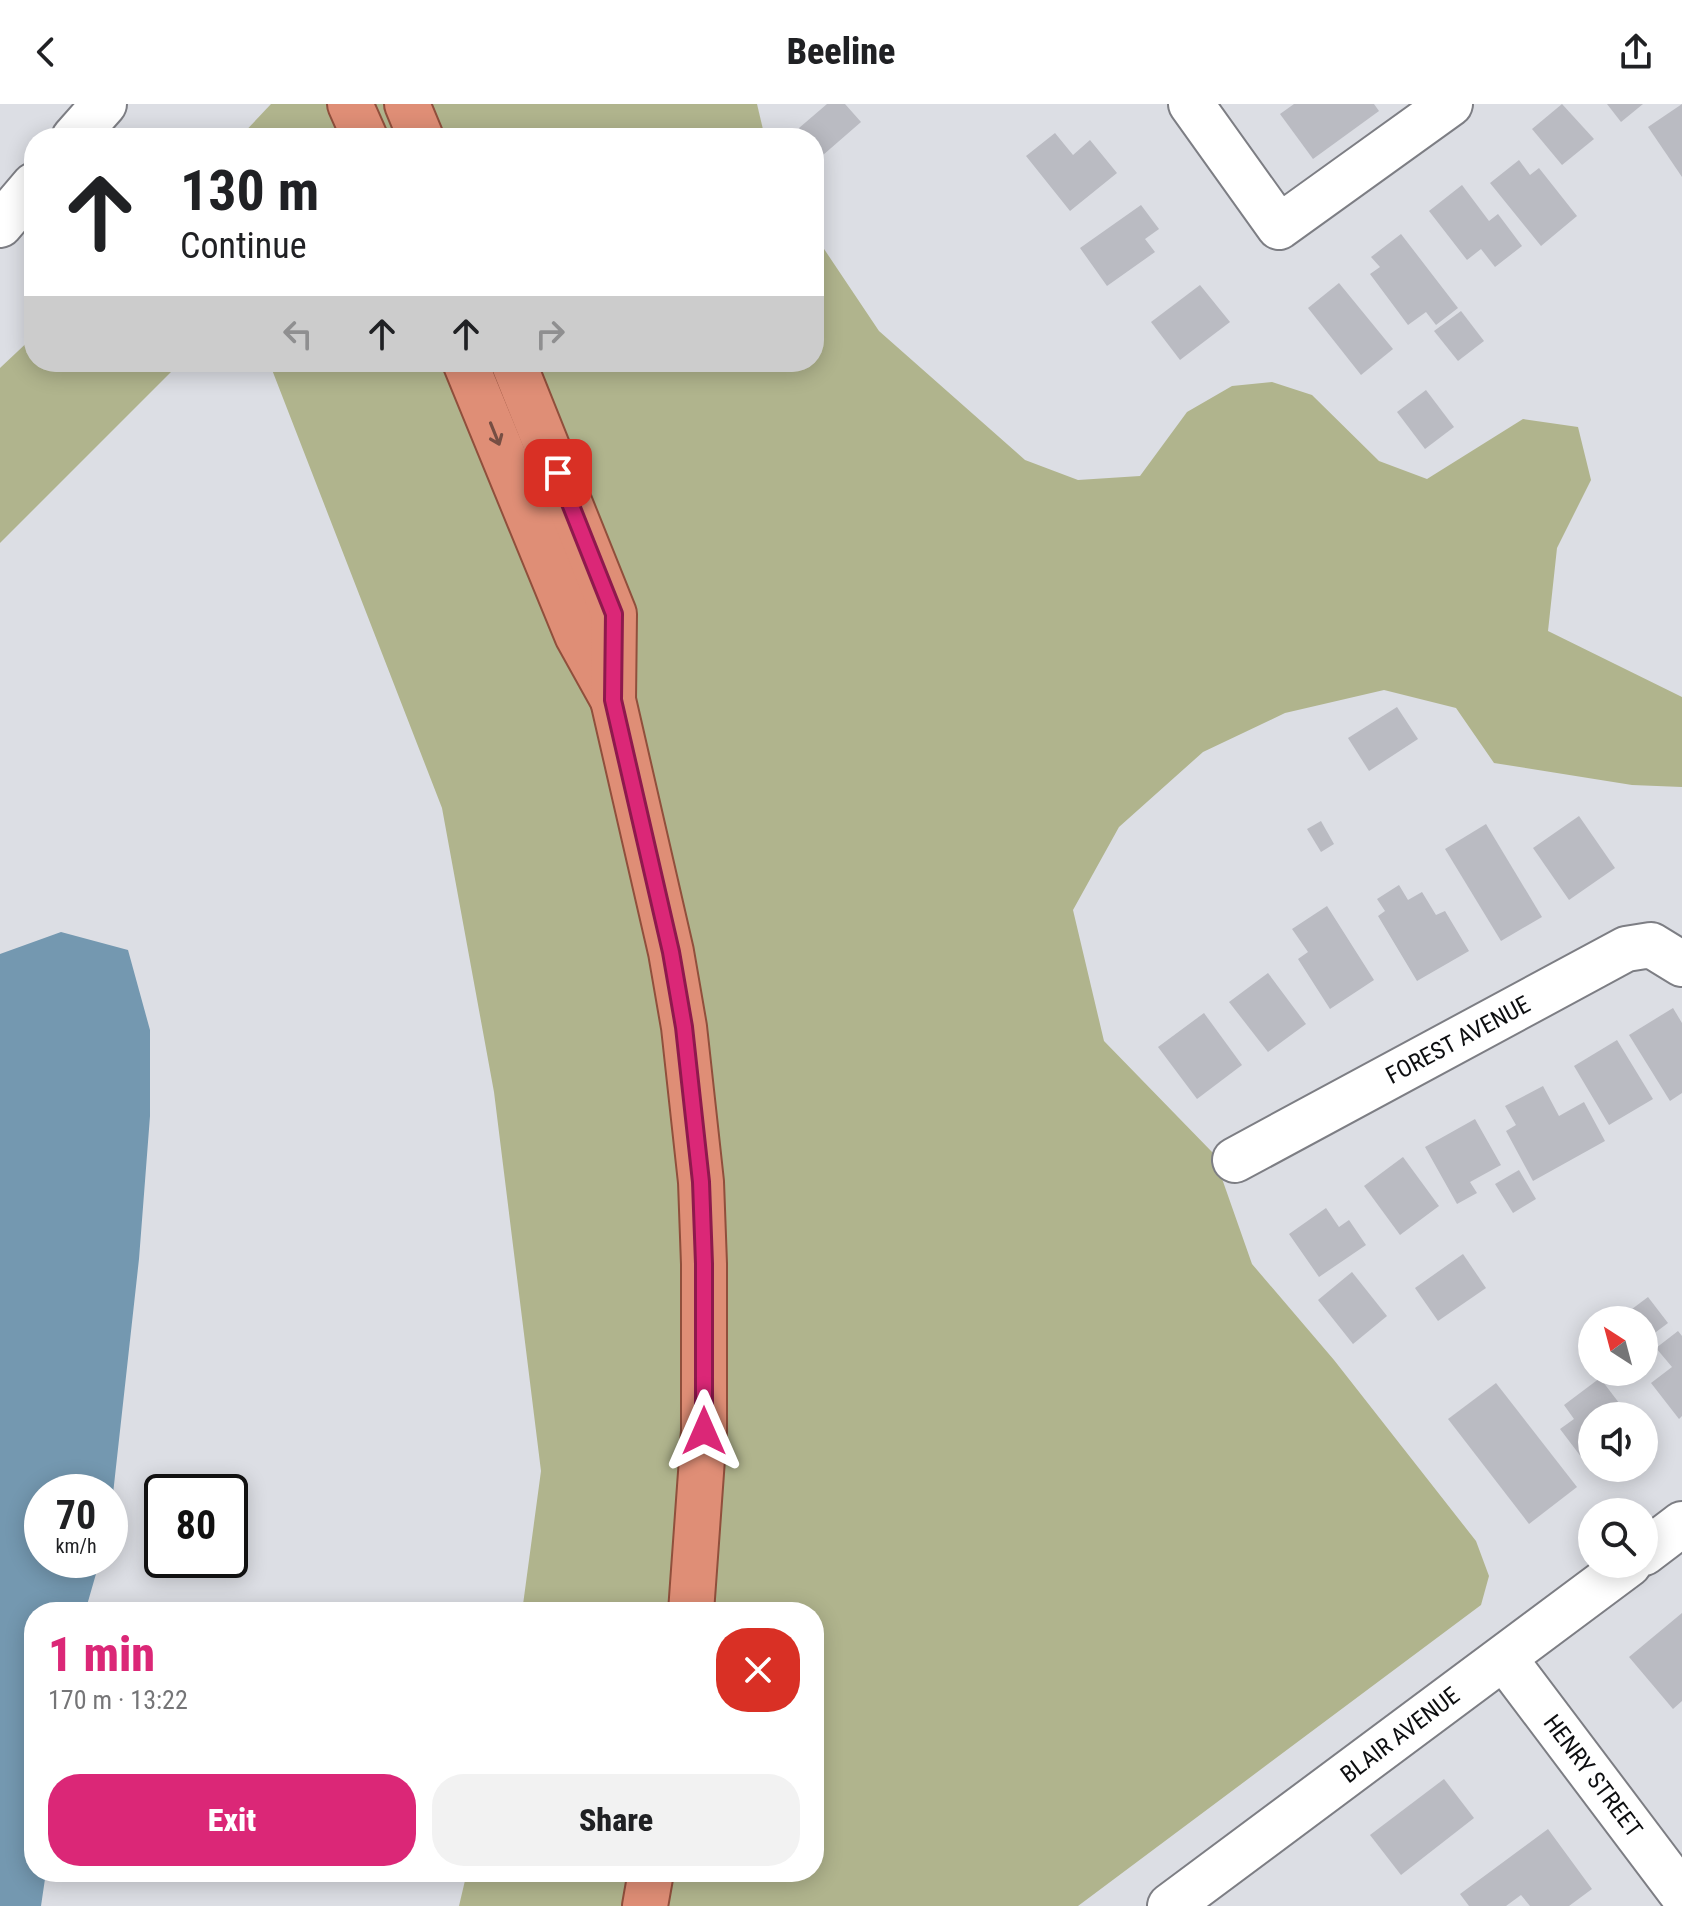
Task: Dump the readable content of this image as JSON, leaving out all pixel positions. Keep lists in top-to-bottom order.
{
  "streets": {
    "street": ["FOREST AVENUE", "BLAIR AVENUE", "HENRY STREET"]
  },
  "crossings": [
    ["BLAIR AVENUE", "HENRY STREET"]
  ],
  "north": "top left",
  "page": {
    "header": "Beeline",
    "turn": ["130 m", "Continue"],
    "speed": "70 km/h",
    "limit": "80",
    "heading": ["1 min", "170 m · 13:22"],
    "buttons": ["Exit", "Share"]
  }
}
